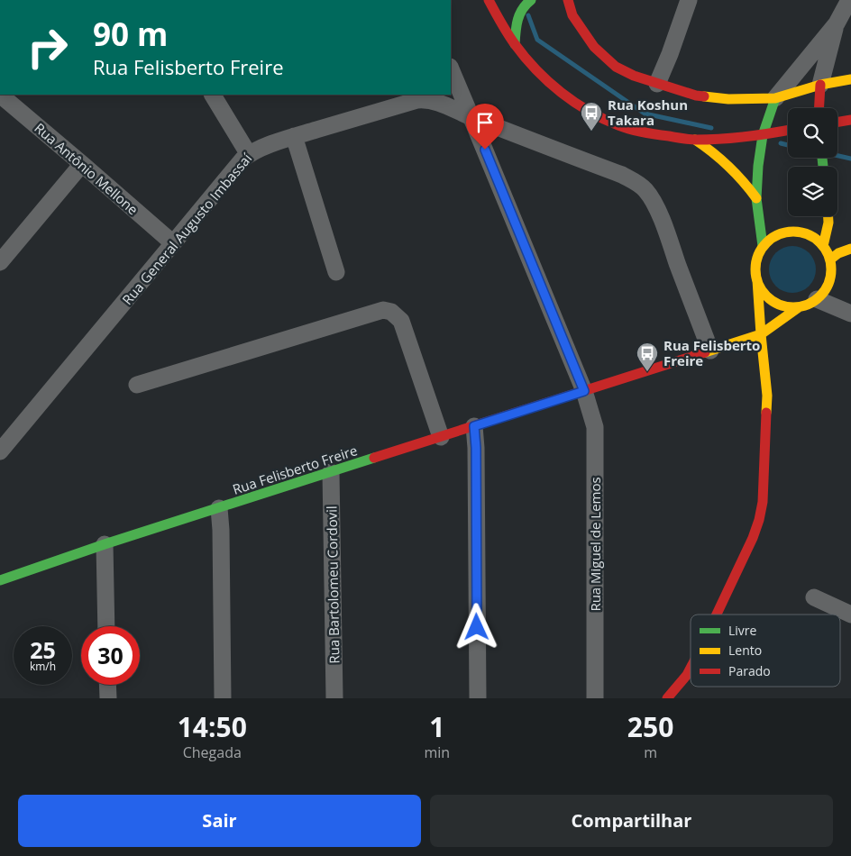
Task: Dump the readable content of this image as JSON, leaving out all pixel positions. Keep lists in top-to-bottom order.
{
  "streets": {
    "street": [
      "Rua Antônio Mellone",
      "Rua General Augusto Imbassaí",
      "Rua Felisberto Freire",
      "Rua Miguel de Lemos",
      "Rua Bartolomeu Cordovil"
    ]
  },
  "crossings": [
    ["Rua Antônio Mellone", "Rua General Augusto Imbassaí"],
    ["Rua General Augusto Imbassaí", "Rua Felisberto Freire"],
    ["Rua General Augusto Imbassaí", "Rua Miguel de Lemos"],
    ["Rua Felisberto Freire", "Rua Miguel de Lemos"],
    ["Rua Felisberto Freire", "Rua Bartolomeu Cordovil"]
  ],
  "places": {
    "bus stop": ["Rua Koshun Takara", "Rua Felisberto Freire"]
  },
  "legend": ["Livre", "Lento", "Parado"],
  "page": {
    "turn": ["90 m", "Rua Felisberto Freire"],
    "speed": "25 km/h",
    "limit": "30",
    "eta": [
      "14:50",
      "Chegada",
      "1",
      "min",
      "250",
      "m"
    ],
    "buttons": ["Sair", "Compartilhar"]
  }
}
